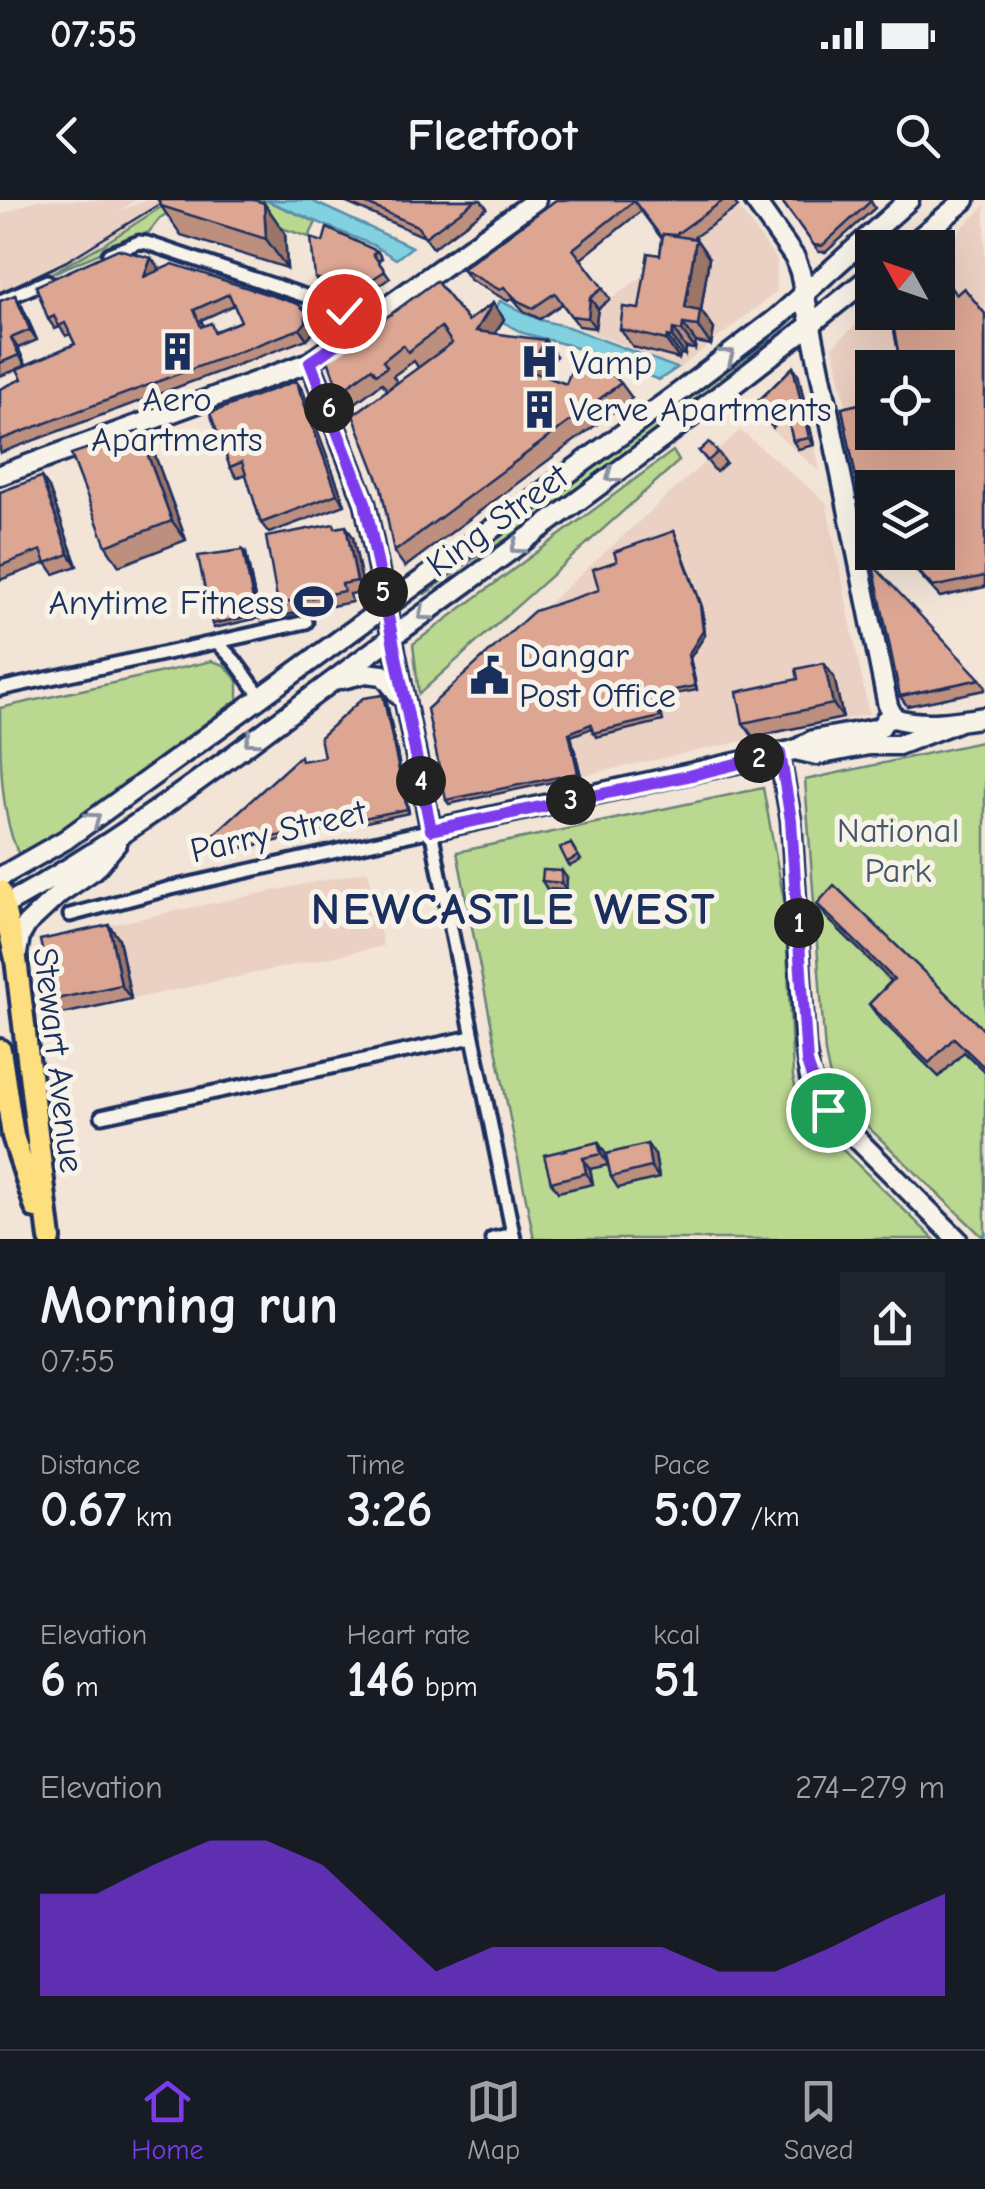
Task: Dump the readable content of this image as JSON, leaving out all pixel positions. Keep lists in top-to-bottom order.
{
  "streets": {
    "highway": ["Stewart Avenue"],
    "main road": ["King Street", "Parry Street"]
  },
  "crossings": [
    ["King Street", "Stewart Avenue"]
  ],
  "districts": ["NEWCASTLE WEST"],
  "parks": ["National Park"],
  "places": {
    "building": ["Aero Apartments", "Verve Apartments"],
    "hospital": ["Vamp"],
    "sports": ["Anytime Fitness"],
    "public building": ["Dangar Post Office"]
  },
  "north": "top left",
  "page": {
    "status": "07:55",
    "header": "Fleetfoot",
    "pins": [
      "6",
      "5",
      "2",
      "4",
      "3",
      "1"
    ],
    "heading": ["Morning run", "07:55"],
    "stats": [
      ["Distance", "0.67 km"],
      ["Time", "3:26"],
      ["Pace", "5:07 /km"],
      ["Elevation", "6 m"],
      ["Heart rate", "146 bpm"],
      ["kcal", "51"]
    ],
    "chart": ["Elevation", "274–279 m"],
    "tabs": ["Home", "Map", "Saved"]
  }
}
